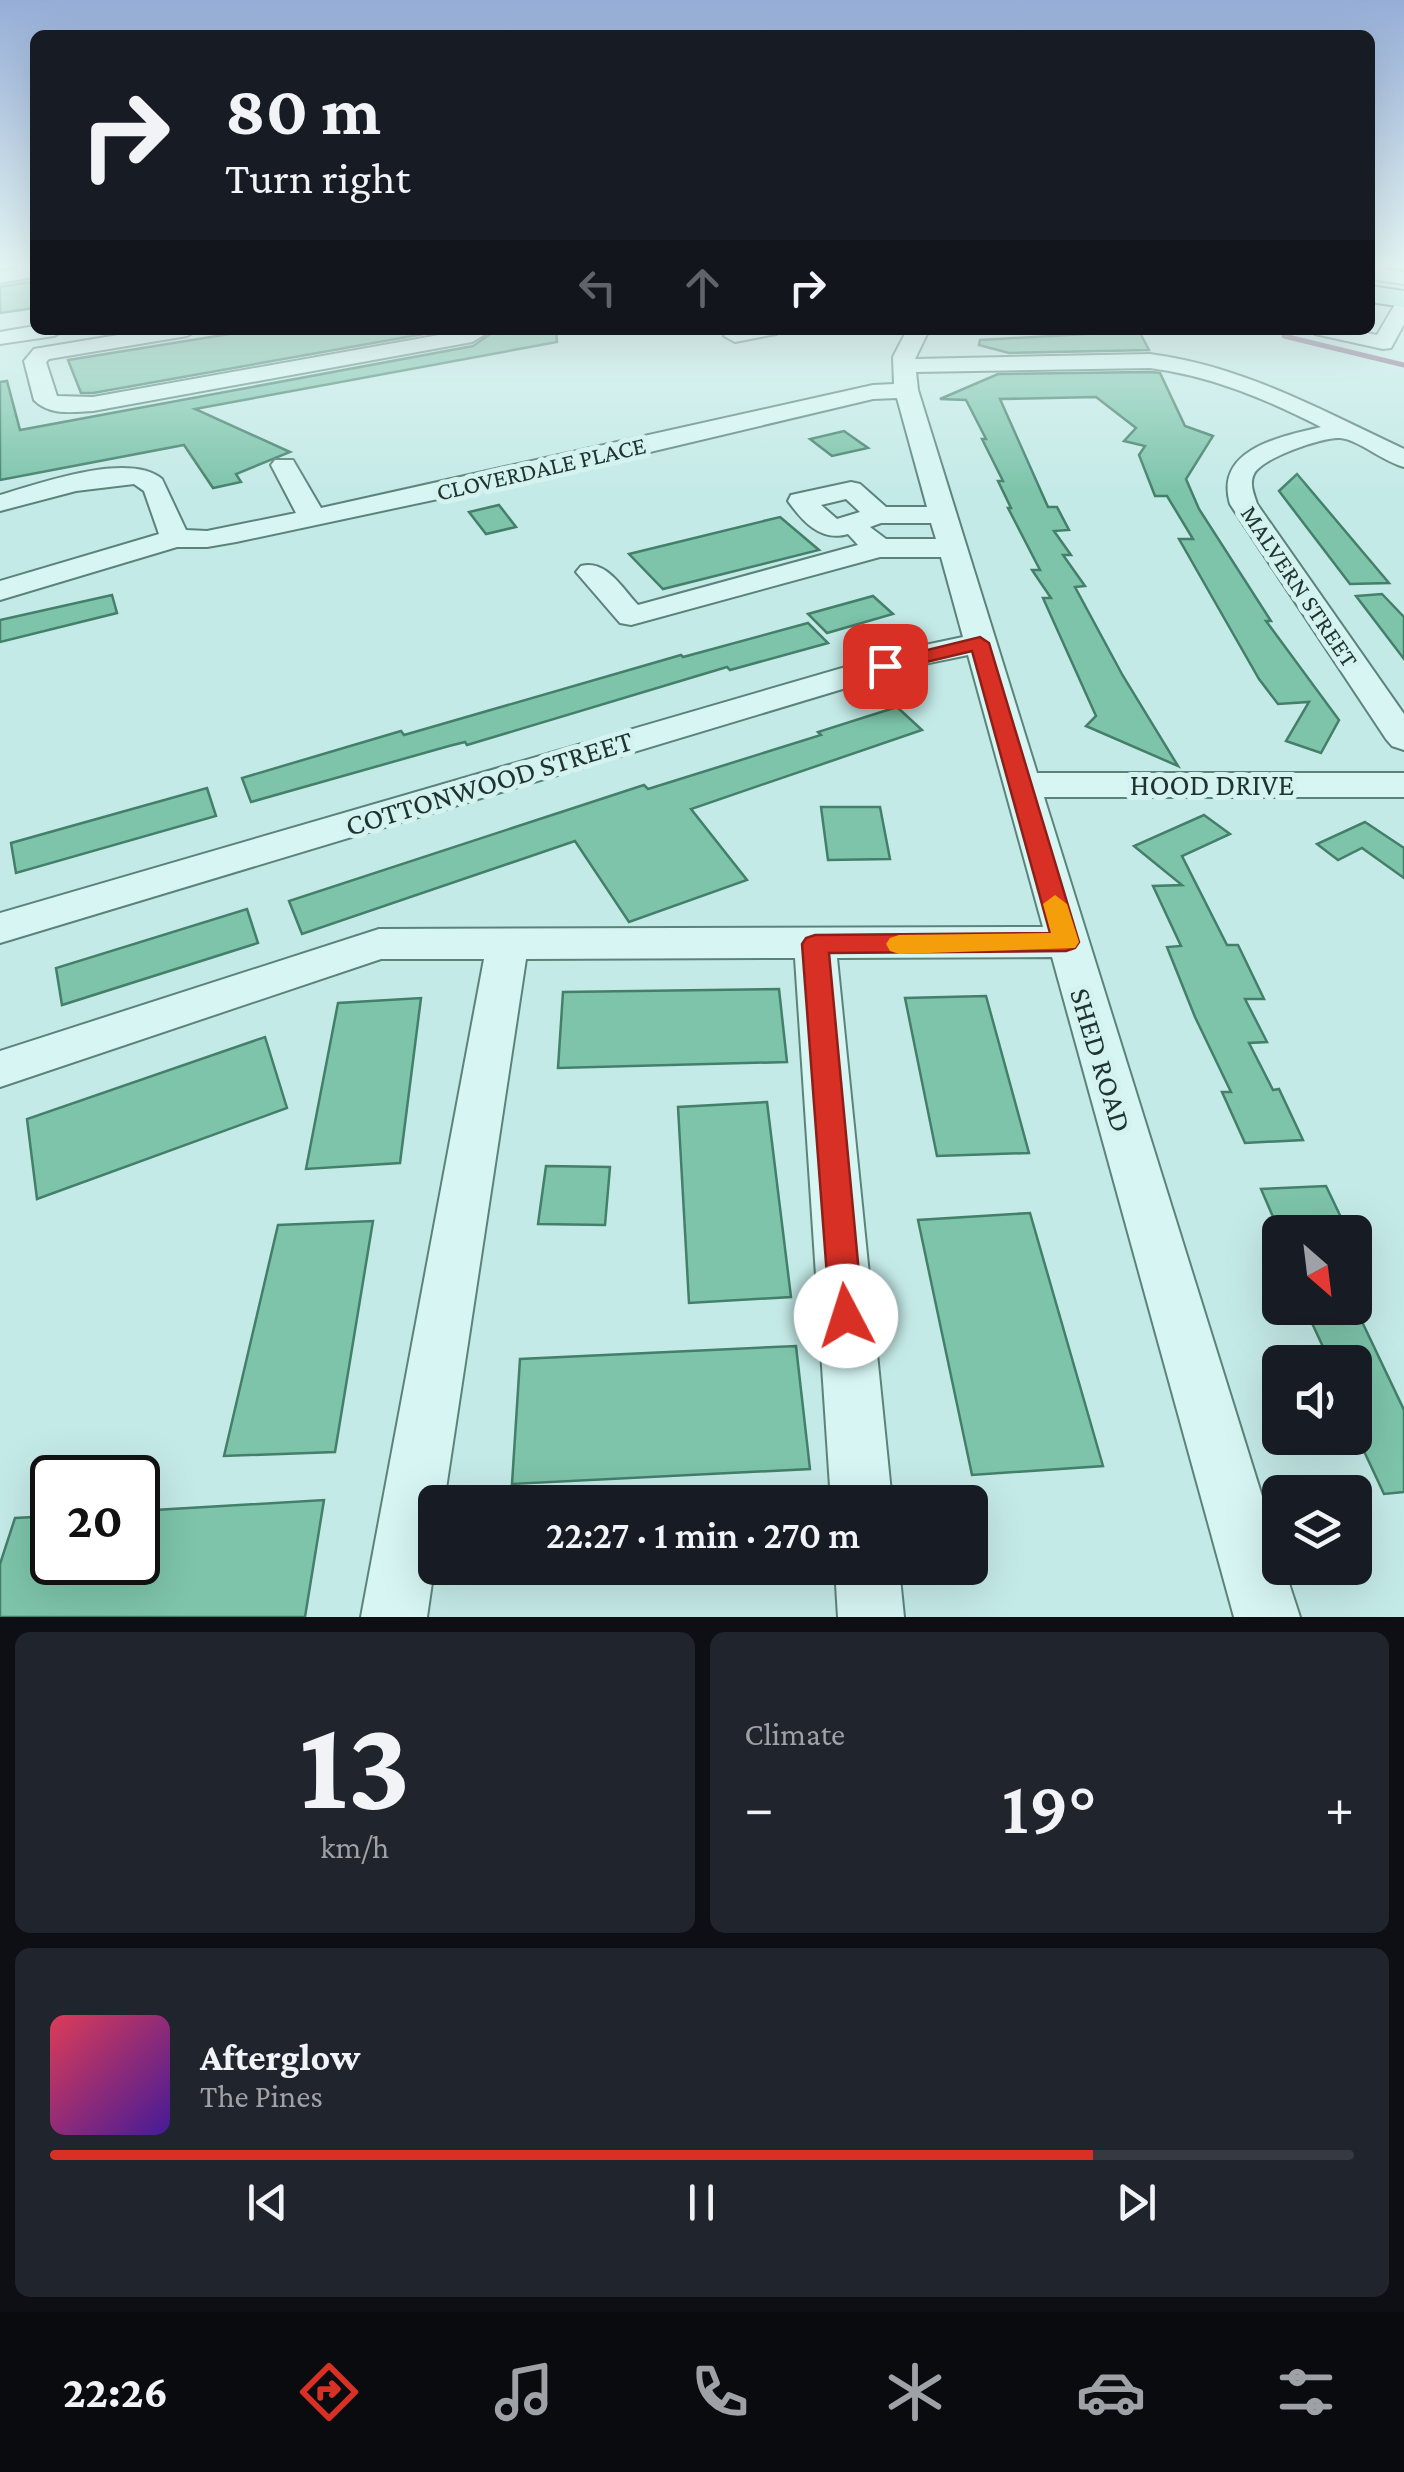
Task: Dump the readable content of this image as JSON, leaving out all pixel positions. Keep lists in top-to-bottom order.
{
  "streets": {
    "street": [
      "CLOVERDALE PLACE",
      "MALVERN STREET",
      "COTTONWOOD STREET",
      "HOOD DRIVE",
      "SHED ROAD"
    ]
  },
  "crossings": [
    ["CLOVERDALE PLACE", "MALVERN STREET"],
    ["CLOVERDALE PLACE", "SHED ROAD"],
    ["COTTONWOOD STREET", "SHED ROAD"],
    ["HOOD DRIVE", "SHED ROAD"]
  ],
  "north": "bottom right",
  "page": {
    "turn": ["80 m", "Turn right"],
    "limit": "20",
    "trip": "22:27 · 1 min · 270 m",
    "tile": [
      ["13", "km/h"],
      "Climate"
    ],
    "heat": ["−", "19°", "+"],
    "song": ["Afterglow", "The Pines"],
    "tabs": "22:26"
  }
}
